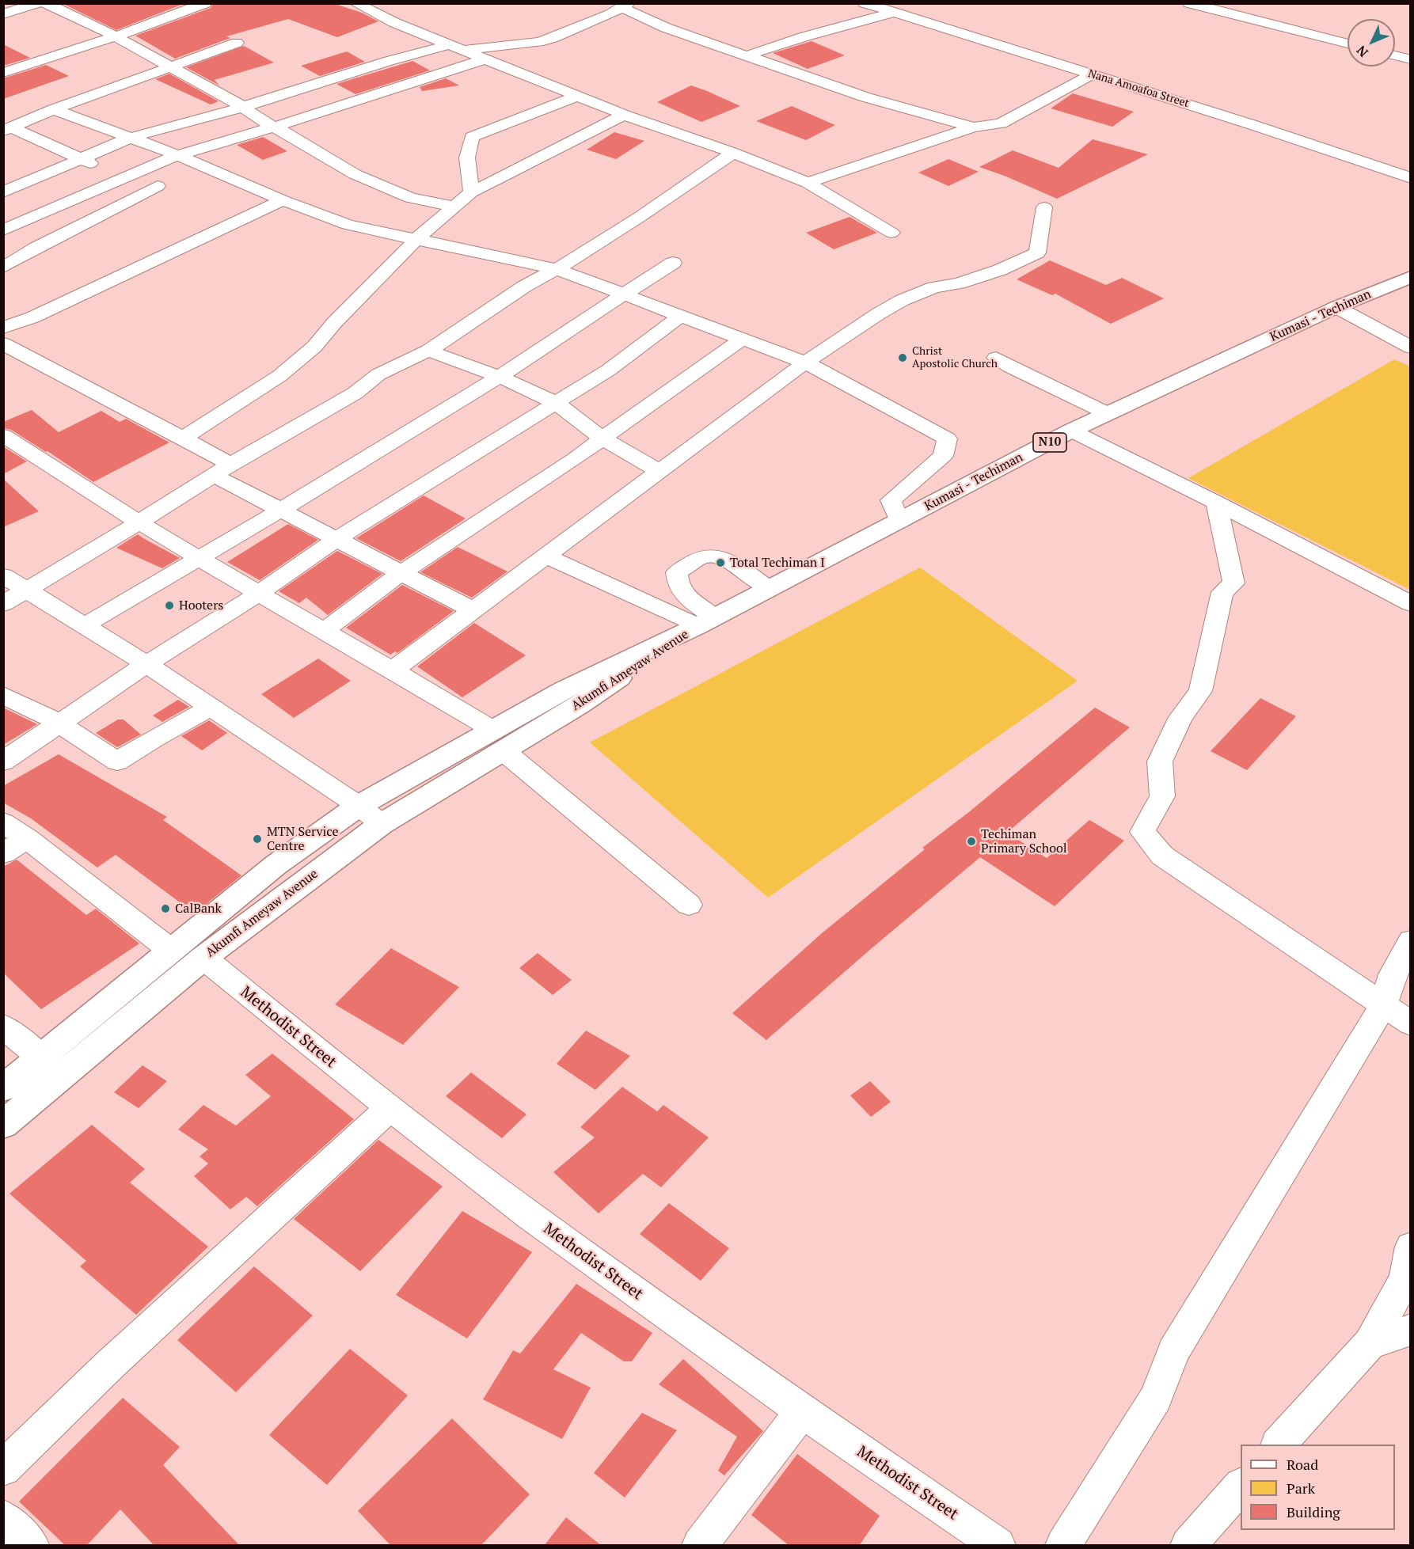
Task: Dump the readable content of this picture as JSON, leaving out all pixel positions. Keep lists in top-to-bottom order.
{
  "streets": {
    "highway": ["Kumasi - Techiman", "N10", "Akumfi Ameyaw Avenue"],
    "street": ["Nana Amoafoa Street", "Methodist Street"]
  },
  "crossings": [
    ["Kumasi - Techiman", "Akumfi Ameyaw Avenue"],
    ["Akumfi Ameyaw Avenue", "Methodist Street"]
  ],
  "places": [
    "Christ Apostolic Church",
    "Total Techiman I",
    "Hooters",
    "MTN Service Centre",
    "Techiman Primary School",
    "CalBank"
  ],
  "legend": ["Road", "Park", "Building"],
  "north": "bottom left"
}
